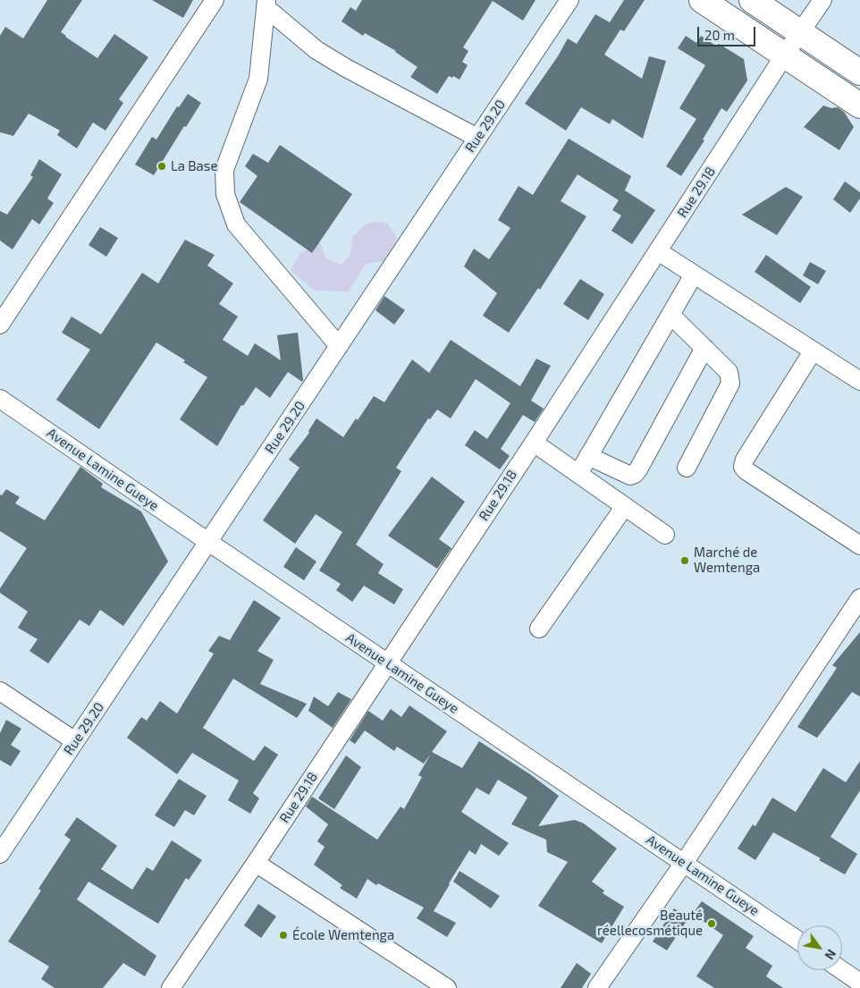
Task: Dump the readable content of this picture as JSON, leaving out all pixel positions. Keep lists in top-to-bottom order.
{
  "streets": {
    "street": ["Rue 29.20", "Rue 29.18", "Avenue Lamine Gueye"]
  },
  "crossings": [
    ["Rue 29.20", "Avenue Lamine Gueye"],
    ["Rue 29.18", "Avenue Lamine Gueye"]
  ],
  "places": [
    "La Base",
    "Marché de Wemtenga",
    "Beauté réellecosmétique",
    "École Wemtenga"
  ],
  "scale_bar": "20 m",
  "north": "bottom right"
}
